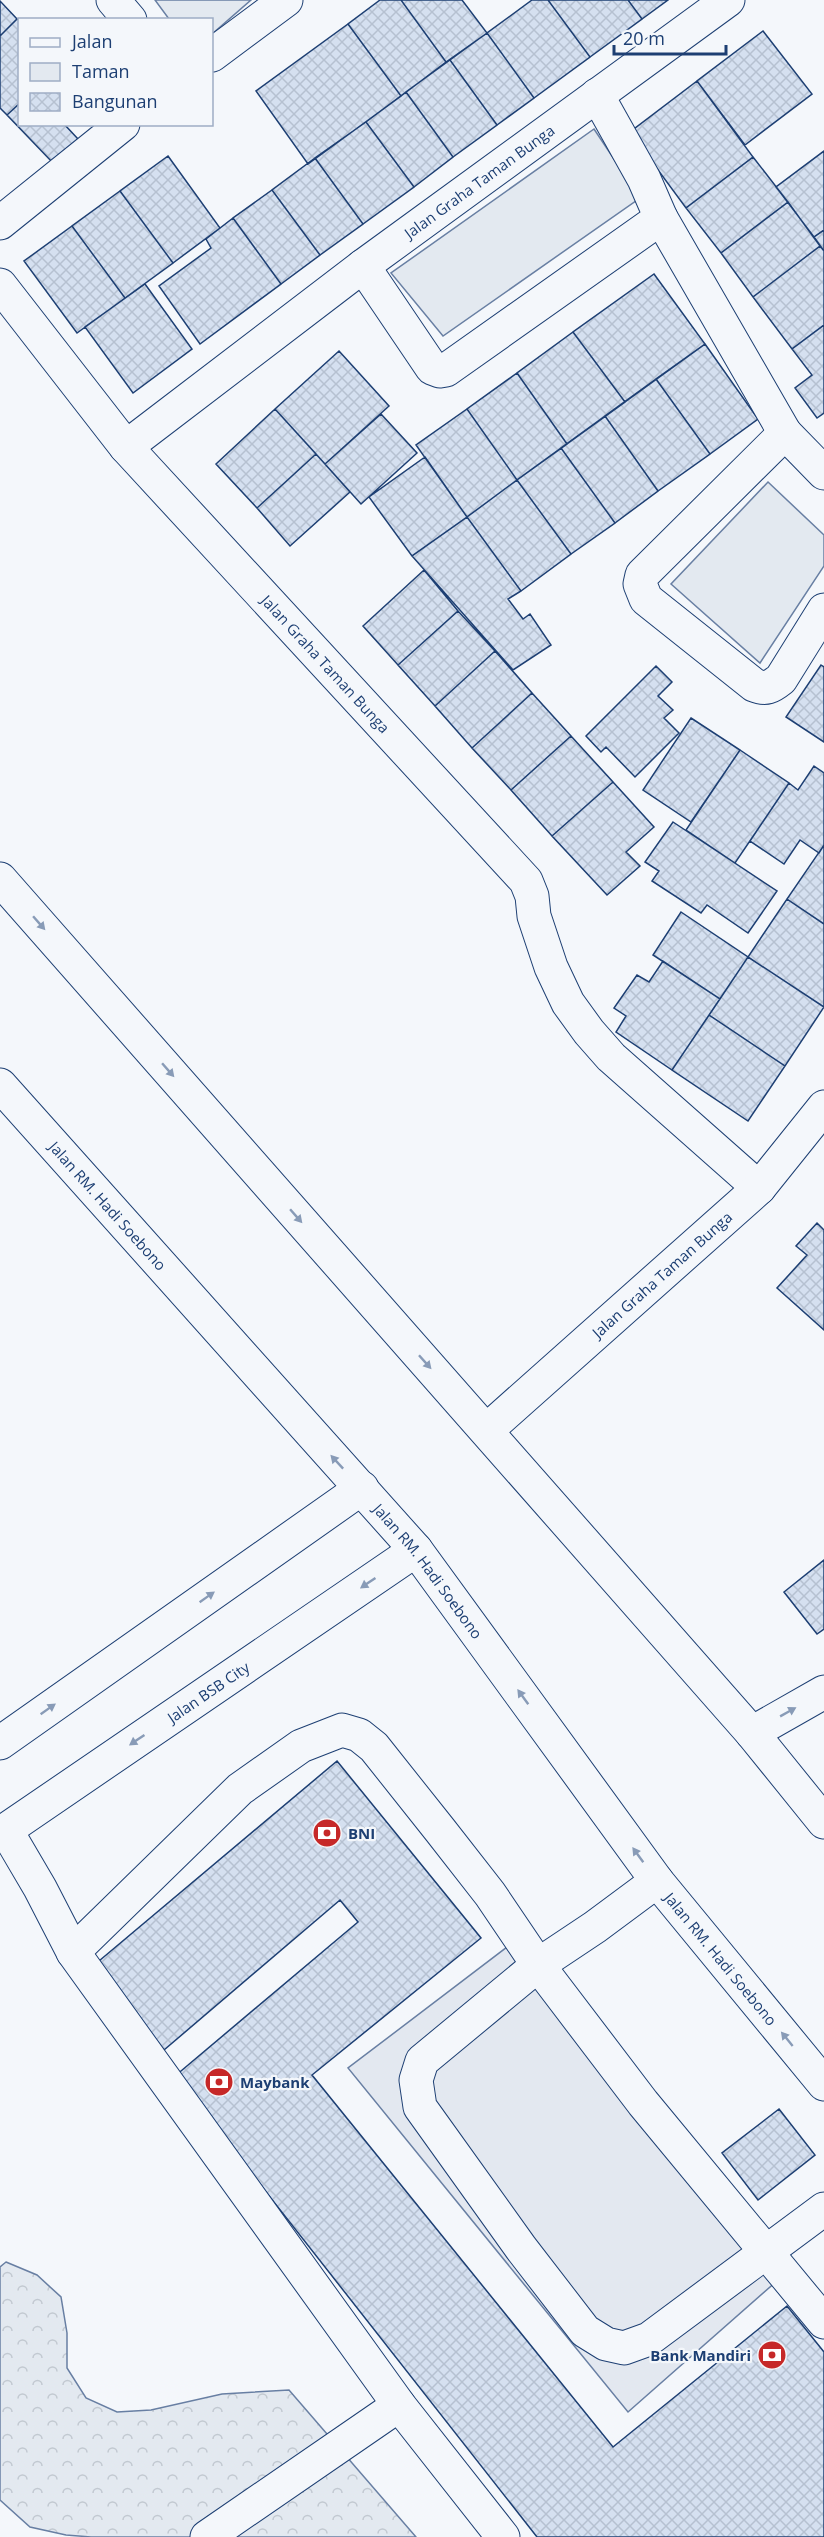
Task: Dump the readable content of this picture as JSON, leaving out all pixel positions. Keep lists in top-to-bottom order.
{
  "streets": {
    "street": ["Jalan Graha Taman Bunga", "Jalan RM. Hadi Soebono", "Jalan BSB City"]
  },
  "crossings": [
    ["Jalan RM. Hadi Soebono", "Jalan BSB City"]
  ],
  "places": {
    "bank": ["BNI", "Maybank", "Bank Mandiri"]
  },
  "legend": ["Jalan", "Taman", "Bangunan"],
  "scale_bar": "20 m"
}
